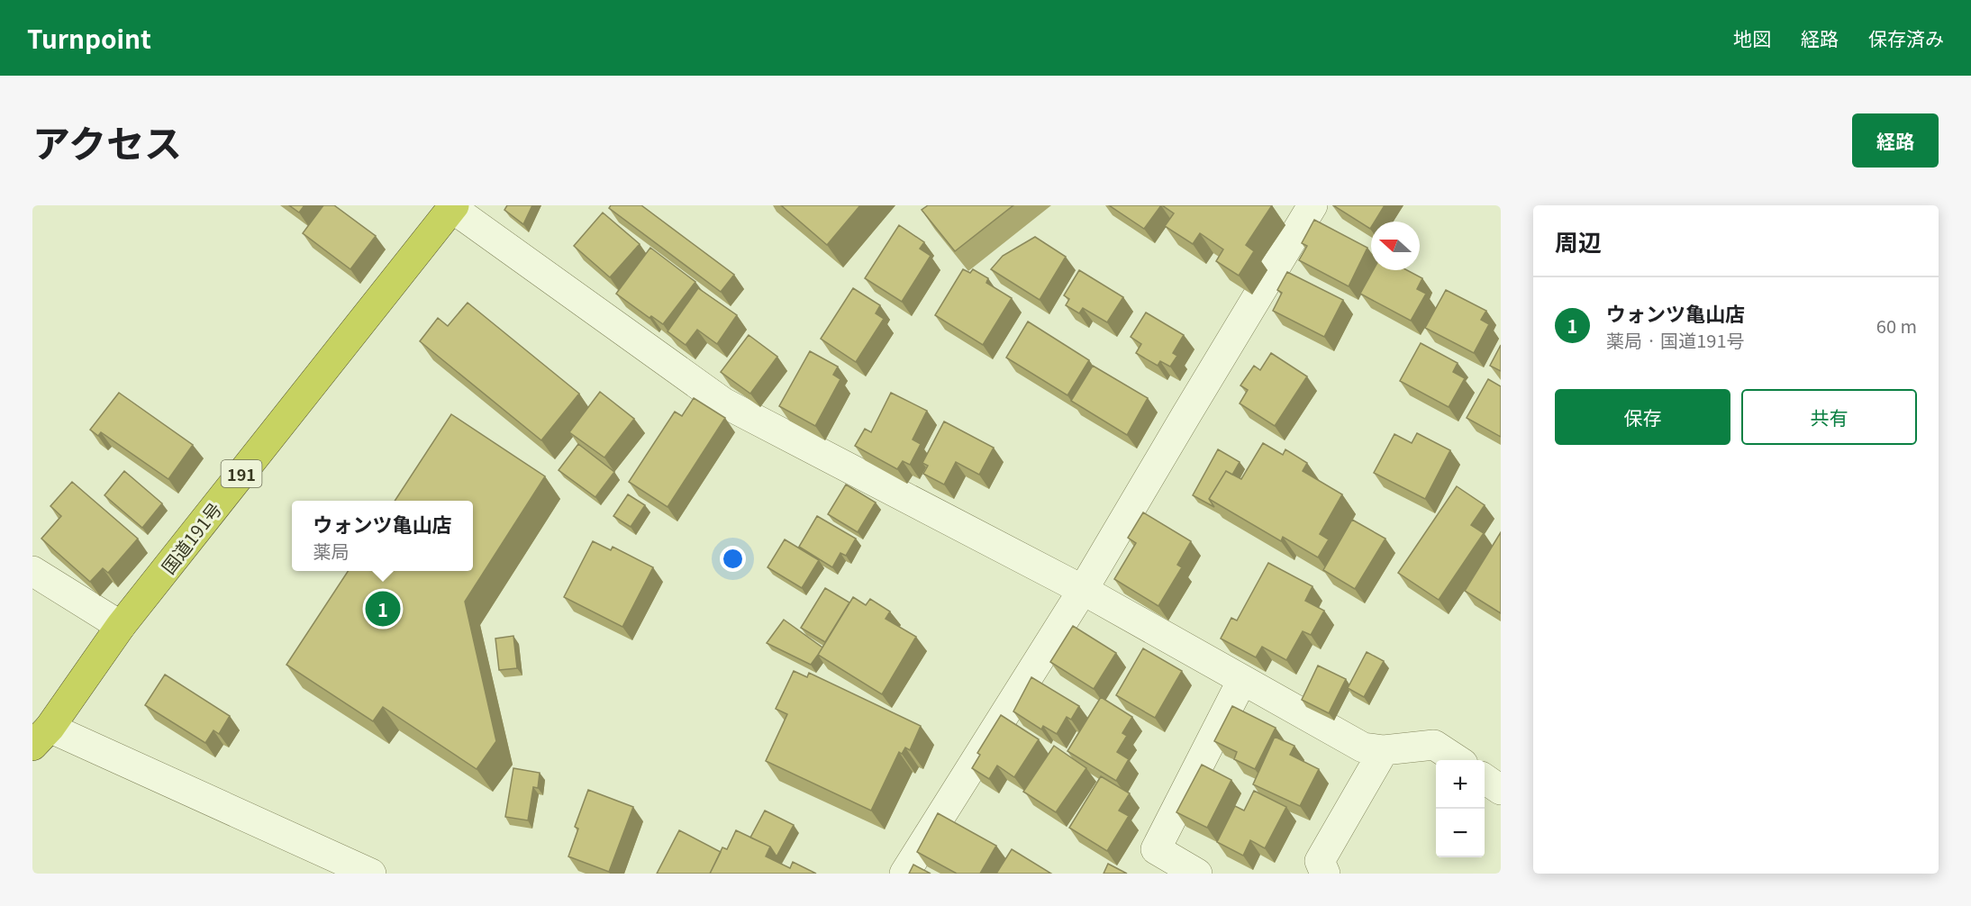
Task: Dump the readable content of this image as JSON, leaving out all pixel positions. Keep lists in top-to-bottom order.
{
  "streets": {
    "highway": ["191", "国道191号"]
  },
  "north": "left",
  "page": {
    "header": "Turnpoint",
    "nav": ["地図", "経路", "保存済み"],
    "title": "アクセス",
    "buttons": [
      "経路",
      ["保存", "共有"]
    ],
    "heading": "周辺",
    "list": [
      {
        "mark": "1",
        "name": "ウォンツ亀山店",
        "note": "薬局 · 国道191号",
        "value": "60 m"
      }
    ],
    "popup": ["ウォンツ亀山店", "薬局"],
    "pins": "1",
    "map_buttons": ["+", "−"]
  }
}
